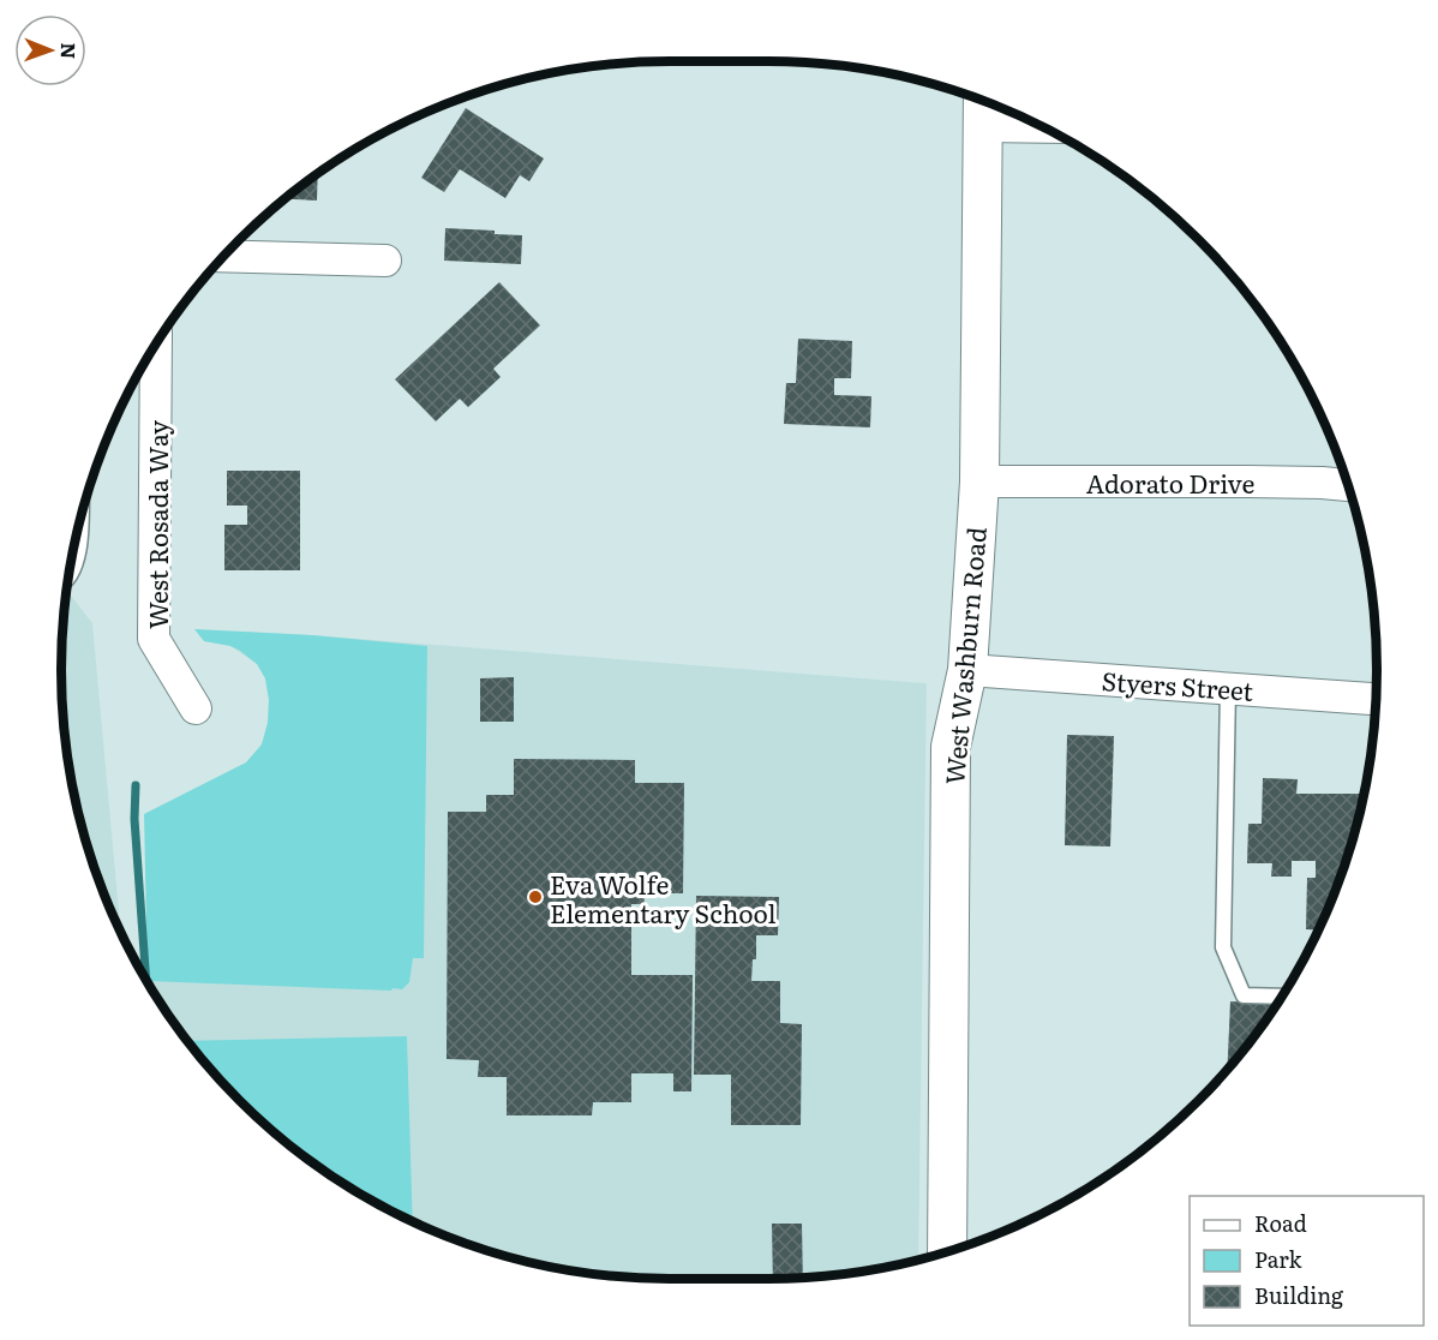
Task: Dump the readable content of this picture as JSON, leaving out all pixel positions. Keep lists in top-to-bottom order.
{
  "streets": {
    "street": [
      "Adorato Drive",
      "West Rosada Way",
      "West Washburn Road",
      "Styers Street"
    ]
  },
  "crossings": [
    ["Adorato Drive", "West Washburn Road"],
    ["West Washburn Road", "Styers Street"]
  ],
  "places": ["Eva Wolfe Elementary School"],
  "legend": ["Road", "Park", "Building"],
  "north": "right"
}
